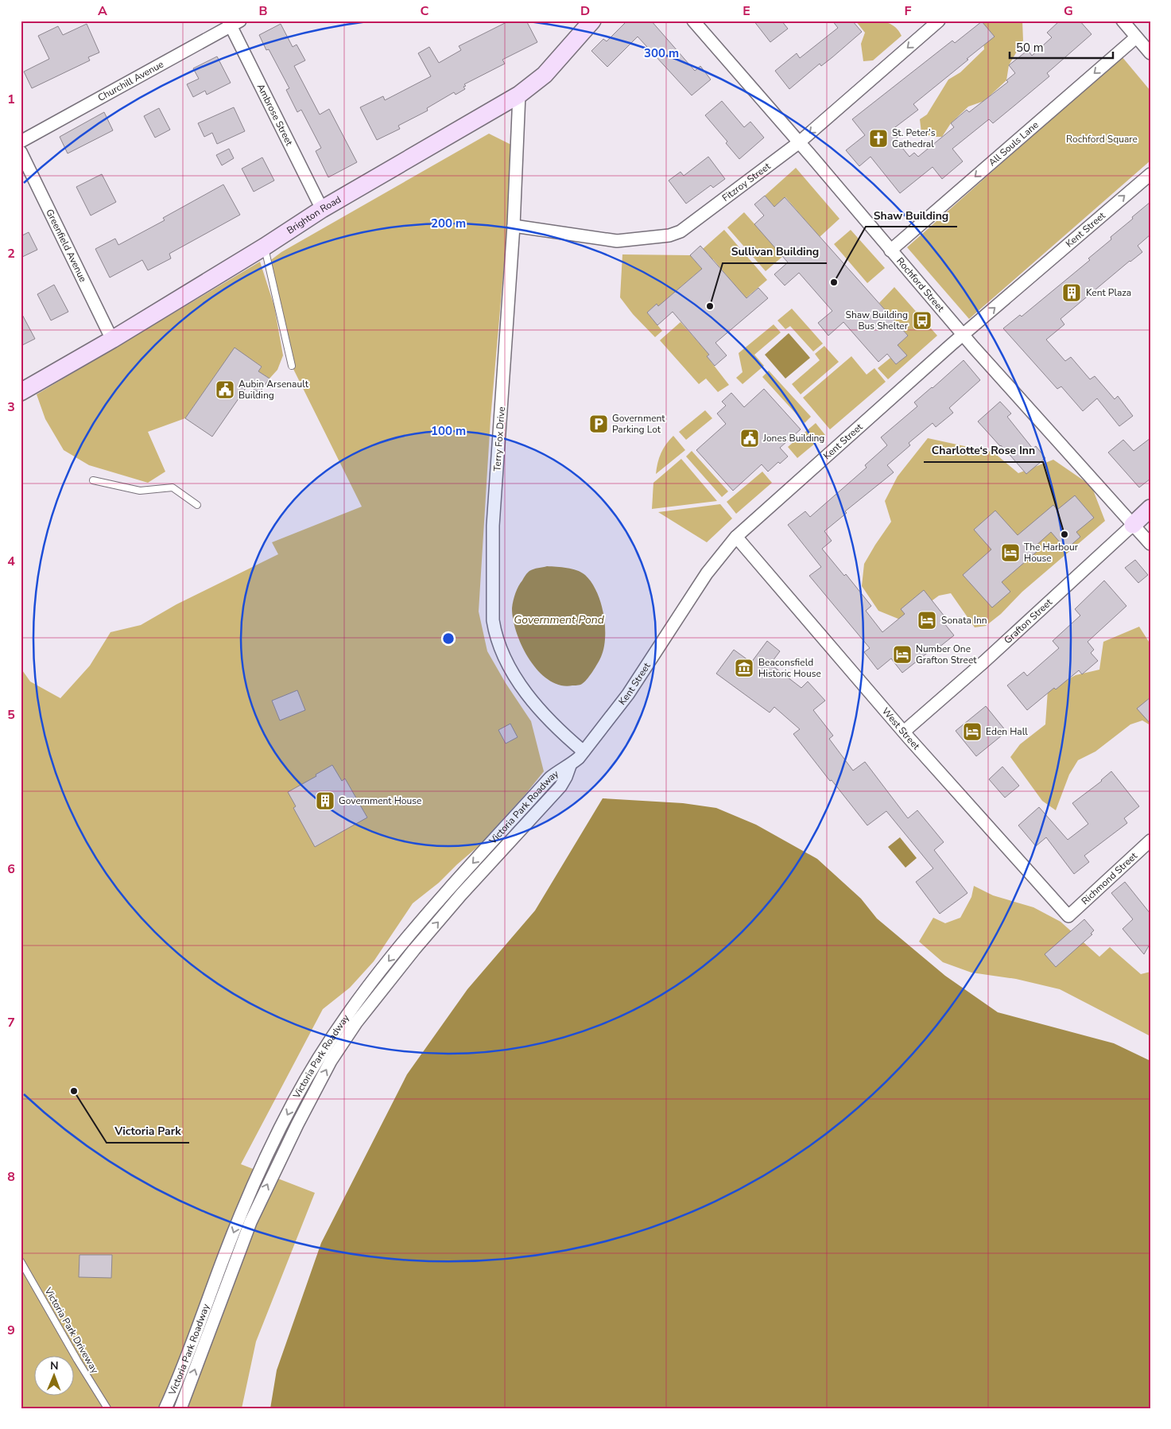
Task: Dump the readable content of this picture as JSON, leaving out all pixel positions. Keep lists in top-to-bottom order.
{
  "streets": {
    "main road": ["Brighton Road", "Grafton Street"],
    "street": [
      "Churchill Avenue",
      "Ambrose Street",
      "All Souls Lane",
      "Fitzroy Street",
      "Kent Street",
      "Greenfield Avenue",
      "Rochford Street",
      "Terry Fox Drive",
      "West Street",
      "Victoria Park Roadway",
      "Richmond Street"
    ],
    "lane": ["Victoria Park Driveway"]
  },
  "crossings": [
    ["Churchill Avenue", "Ambrose Street"],
    ["Ambrose Street", "Brighton Road"],
    ["All Souls Lane", "Rochford Street"],
    ["Fitzroy Street", "Rochford Street"],
    ["Fitzroy Street", "Terry Fox Drive"],
    ["Brighton Road", "Greenfield Avenue"],
    ["Brighton Road", "Terry Fox Drive"],
    ["Kent Street", "Rochford Street"],
    ["Kent Street", "Terry Fox Drive"],
    ["Kent Street", "West Street"],
    ["Kent Street", "Victoria Park Roadway"],
    ["Rochford Street", "Grafton Street"],
    ["Terry Fox Drive", "Victoria Park Roadway"],
    ["Grafton Street", "West Street"],
    ["West Street", "Richmond Street"]
  ],
  "one_way": ["All Souls Lane", "Fitzroy Street"],
  "water": ["Government Pond"],
  "parks": ["Rochford Square"],
  "places": {
    "church": ["St. Peter's Cathedral"],
    "other": [
      "Shaw Building",
      "Sullivan Building",
      "Charlotte‘s Rose Inn",
      "Victoria Park"
    ],
    "building": ["Kent Plaza", "Government House"],
    "bus stop": ["Shaw Building Bus Shelter"],
    "public building": ["Aubin Arsenault Building", "Jones Building"],
    "parking": ["Government Parking Lot"],
    "hotel": [
      "The Harbour House",
      "Sonata Inn",
      "Number One Grafton Street",
      "Eden Hall"
    ],
    "museum": ["Beaconsfield Historic House"]
  },
  "scale_bar": "50 m",
  "north": "top",
  "grid": {
    "columns": [
      "A",
      "B",
      "C",
      "D",
      "E",
      "F",
      "G"
    ],
    "rows": [
      "1",
      "2",
      "3",
      "4",
      "5",
      "6",
      "7",
      "8",
      "9"
    ]
  },
  "rings": ["300 m", "200 m", "100 m"]
}
